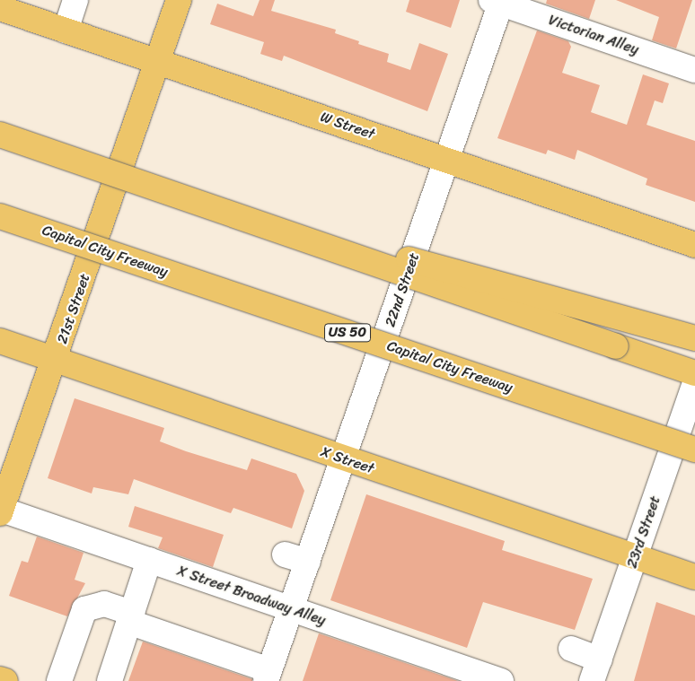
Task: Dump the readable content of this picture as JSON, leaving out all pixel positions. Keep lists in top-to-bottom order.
{
  "streets": {
    "main road": [
      "W Street",
      "Capital City Freeway",
      "21st Street",
      "US 50",
      "X Street"
    ],
    "street": [
      "Victorian Alley",
      "22nd Street",
      "23rd Street",
      "X Street Broadway Alley"
    ]
  },
  "crossings": [
    ["Victorian Alley", "22nd Street"],
    ["W Street", "22nd Street"],
    ["W Street", "21st Street"],
    ["22nd Street", "X Street"],
    ["22nd Street", "X Street Broadway Alley"],
    ["21st Street", "X Street"],
    ["21st Street", "X Street Broadway Alley"],
    ["X Street", "23rd Street"]
  ]
}
